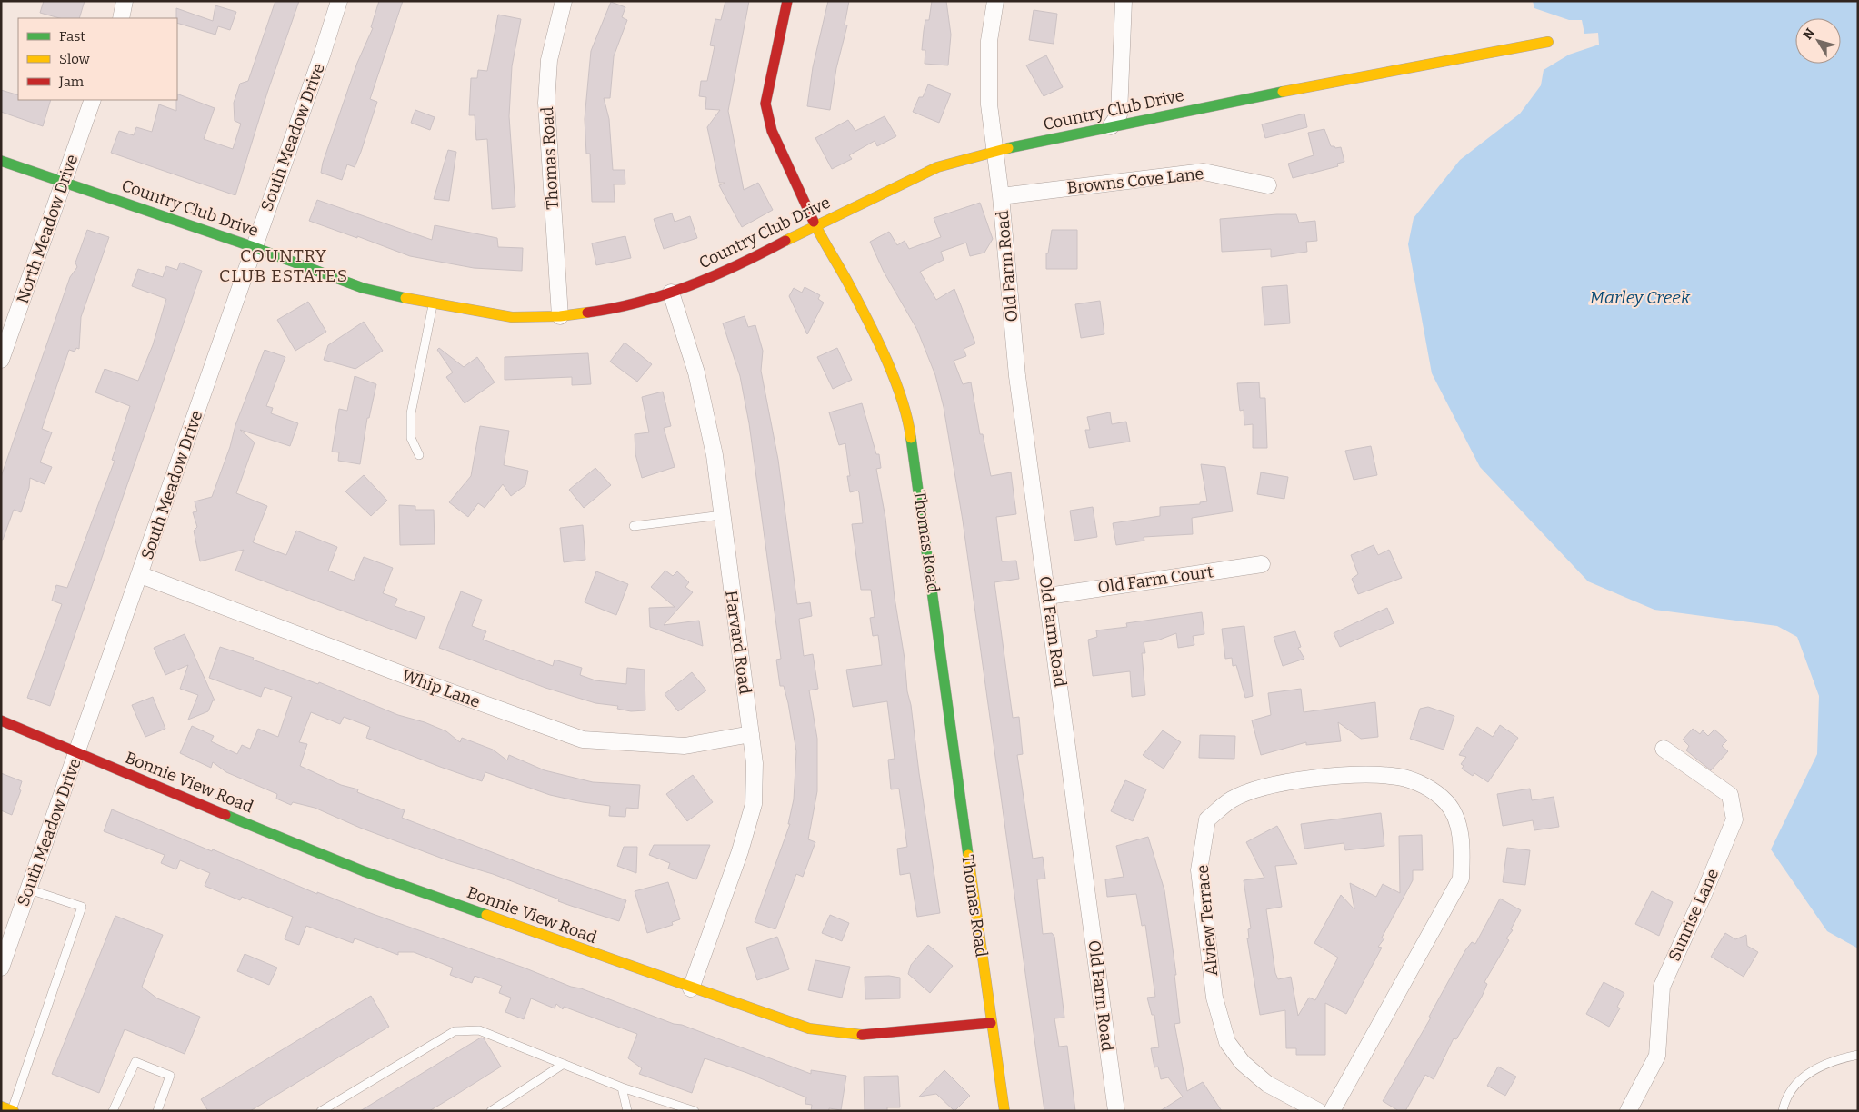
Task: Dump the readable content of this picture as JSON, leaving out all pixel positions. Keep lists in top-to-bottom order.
{
  "streets": {
    "street": [
      "Country Club Drive",
      "South Meadow Drive",
      "Thomas Road",
      "Browns Cove Lane",
      "North Meadow Drive",
      "Old Farm Road",
      "Old Farm Court",
      "Harvard Road",
      "Whip Lane",
      "Bonnie View Road",
      "Sunrise Lane",
      "Alview Terrace"
    ]
  },
  "crossings": [
    ["Country Club Drive", "South Meadow Drive"],
    ["Country Club Drive", "Thomas Road"],
    ["Country Club Drive", "North Meadow Drive"],
    ["Country Club Drive", "Old Farm Road"],
    ["Country Club Drive", "Harvard Road"],
    ["South Meadow Drive", "Whip Lane"],
    ["South Meadow Drive", "Bonnie View Road"],
    ["Thomas Road", "Bonnie View Road"],
    ["Browns Cove Lane", "Old Farm Road"],
    ["Old Farm Road", "Old Farm Court"],
    ["Harvard Road", "Whip Lane"],
    ["Harvard Road", "Bonnie View Road"]
  ],
  "districts": ["COUNTRY CLUB ESTATES"],
  "water": ["Marley Creek"],
  "legend": ["Fast", "Slow", "Jam"],
  "north": "top left"
}
